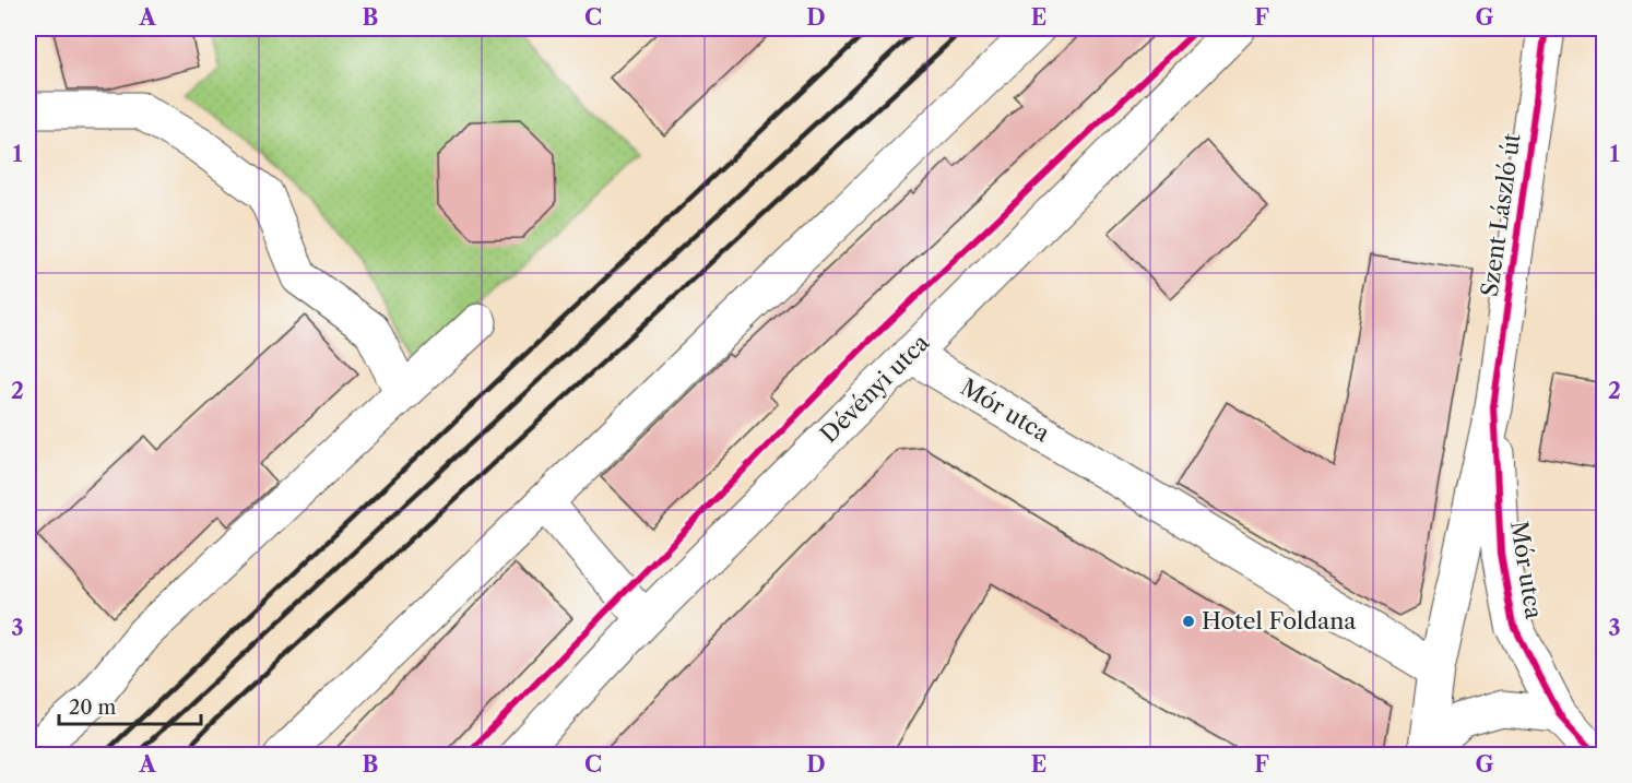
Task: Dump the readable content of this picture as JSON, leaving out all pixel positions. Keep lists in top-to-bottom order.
{
  "streets": {
    "street": ["Szent László út", "Dévényi utca", "Mór utca"]
  },
  "crossings": [
    ["Szent László út", "Mór utca"],
    ["Dévényi utca", "Mór utca"]
  ],
  "places": ["Hotel Foldana"],
  "scale_bar": "20 m",
  "grid": {
    "columns": [
      "A",
      "B",
      "C",
      "D",
      "E",
      "F",
      "G"
    ],
    "rows": ["1", "2", "3"]
  }
}
